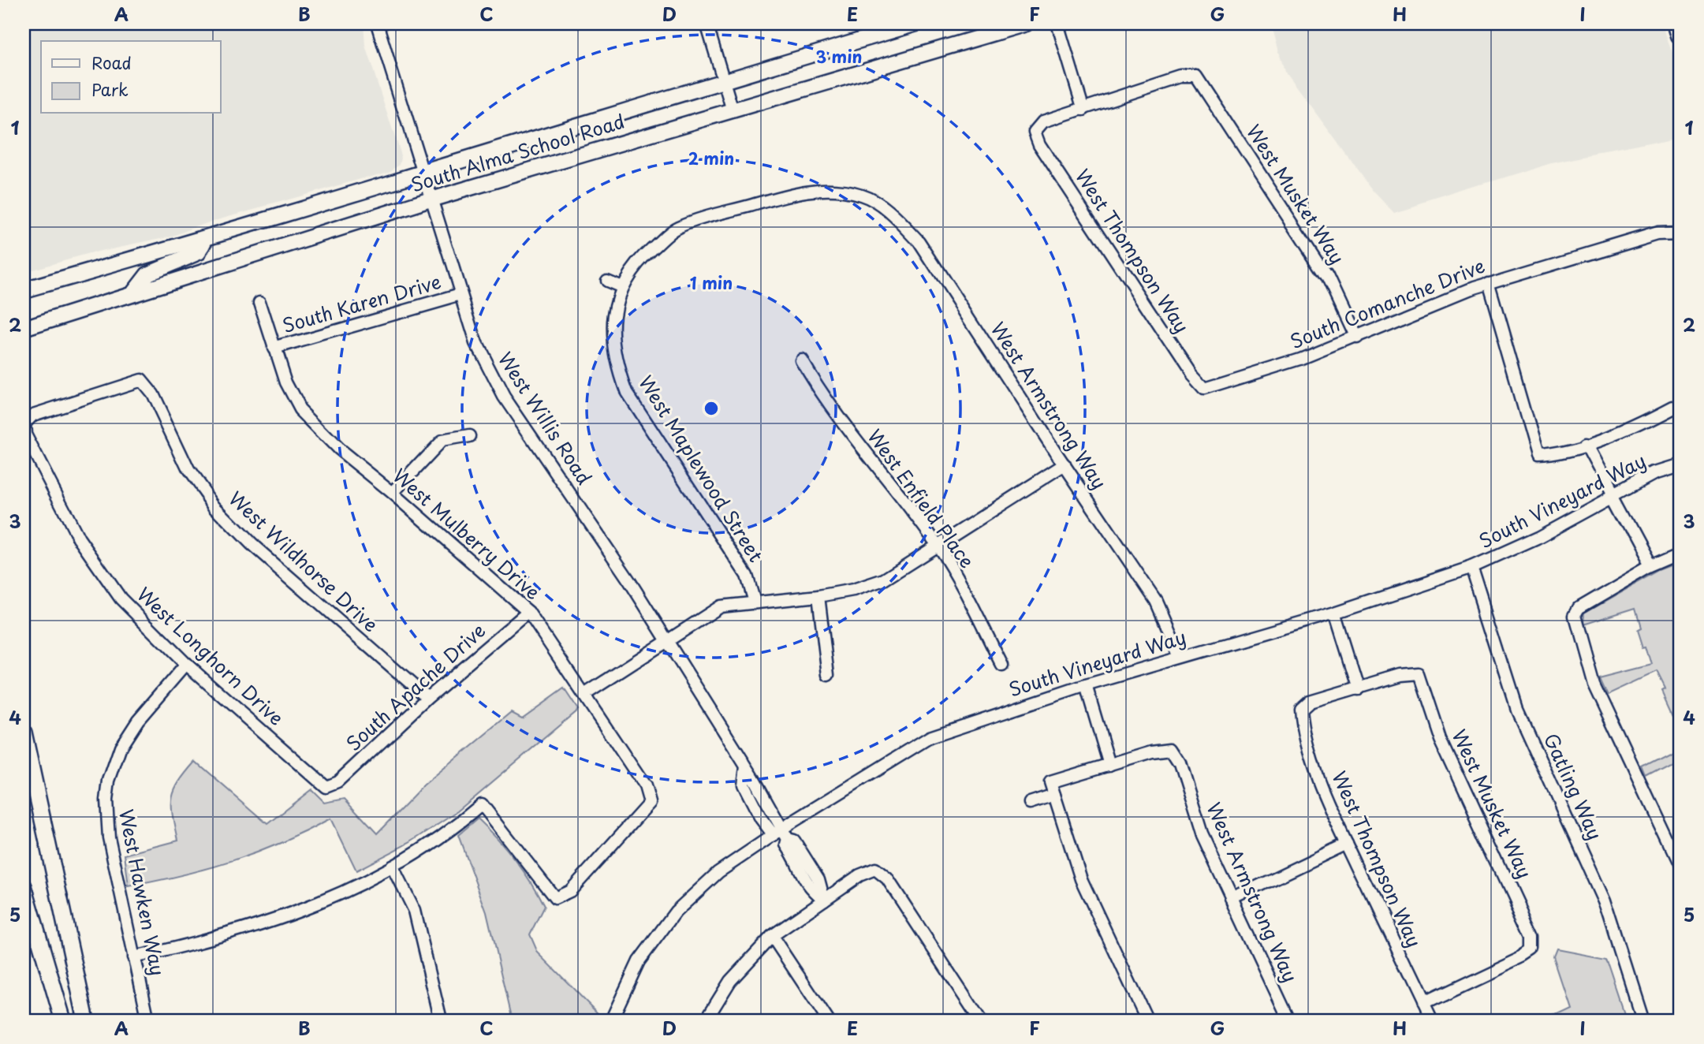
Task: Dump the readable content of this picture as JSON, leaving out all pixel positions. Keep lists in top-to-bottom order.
{
  "streets": {
    "main road": ["South Alma School Road"],
    "street": [
      "West Musket Way",
      "West Thompson Way",
      "South Karen Drive",
      "South Comanche Drive",
      "West Armstrong Way",
      "West Willis Road",
      "West Maplewood Street",
      "West Enfield Place",
      "South Vineyard Way",
      "West Mulberry Drive",
      "West Wildhorse Drive",
      "West Longhorn Drive",
      "South Apache Drive",
      "Gatling Way",
      "West Hawken Way"
    ]
  },
  "crossings": [
    ["South Alma School Road", "West Willis Road"],
    ["West Musket Way", "West Thompson Way"],
    ["West Musket Way", "South Comanche Drive"],
    ["West Thompson Way", "South Comanche Drive"],
    ["South Karen Drive", "West Willis Road"],
    ["South Karen Drive", "West Mulberry Drive"],
    ["West Armstrong Way", "West Maplewood Street"],
    ["West Armstrong Way", "South Vineyard Way"],
    ["West Willis Road", "South Vineyard Way"],
    ["South Vineyard Way", "Gatling Way"],
    ["West Mulberry Drive", "South Apache Drive"],
    ["West Wildhorse Drive", "West Longhorn Drive"],
    ["West Wildhorse Drive", "South Apache Drive"],
    ["West Longhorn Drive", "South Apache Drive"],
    ["West Longhorn Drive", "West Hawken Way"]
  ],
  "legend": ["Road", "Park"],
  "grid": {
    "columns": [
      "A",
      "B",
      "C",
      "D",
      "E",
      "F",
      "G",
      "H",
      "I"
    ],
    "rows": [
      "1",
      "2",
      "3",
      "4",
      "5"
    ]
  },
  "rings": ["3 min", "2 min", "1 min"]
}
